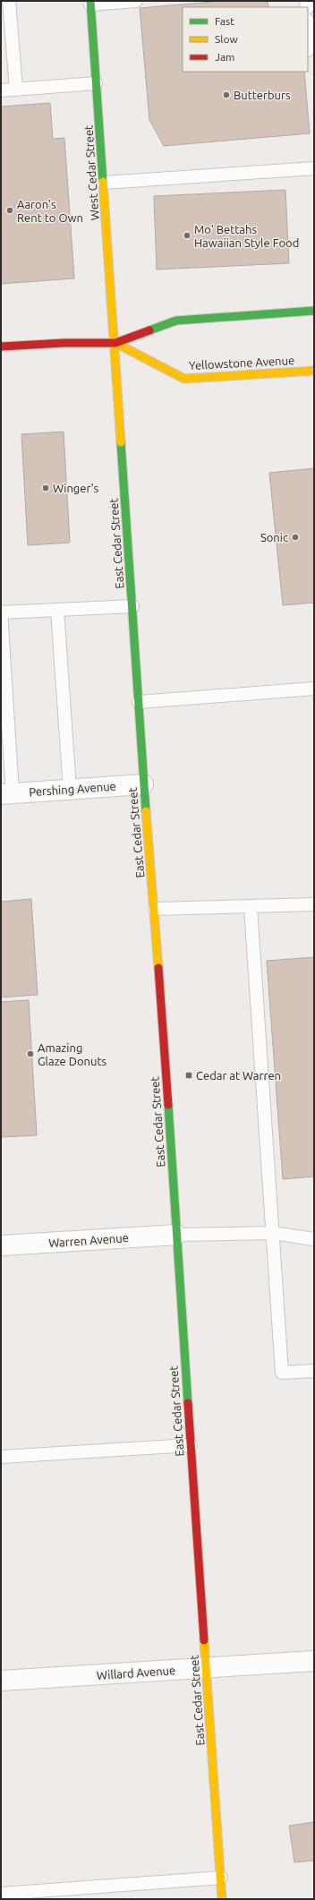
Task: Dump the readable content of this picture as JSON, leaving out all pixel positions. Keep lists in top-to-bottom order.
{
  "streets": {
    "street": [
      "West Cedar Street",
      "Yellowstone Avenue",
      "East Cedar Street",
      "Pershing Avenue",
      "Warren Avenue",
      "Willard Avenue"
    ]
  },
  "crossings": [
    ["West Cedar Street", "Yellowstone Avenue"],
    ["West Cedar Street", "East Cedar Street"],
    ["Yellowstone Avenue", "East Cedar Street"],
    ["East Cedar Street", "Pershing Avenue"],
    ["East Cedar Street", "Warren Avenue"],
    ["East Cedar Street", "Willard Avenue"]
  ],
  "places": {
    "other": [
      "Butterburs",
      "Aaron's Rent to Own",
      "Mo' Bettahs Hawaiian Style Food",
      "Winger's",
      "Sonic",
      "Amazing Glaze Donuts"
    ],
    "transit": ["Cedar at Warren"]
  },
  "legend": ["Fast", "Slow", "Jam"]
}
